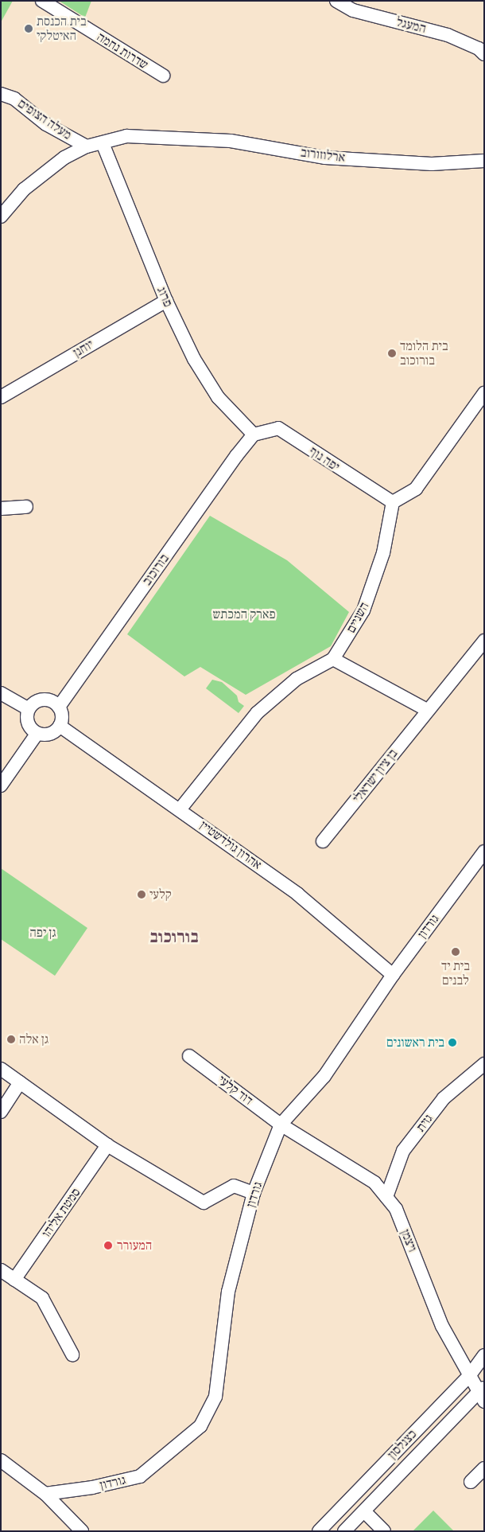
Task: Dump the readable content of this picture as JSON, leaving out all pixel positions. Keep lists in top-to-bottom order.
{
  "streets": {
    "street": [
      "המעגל",
      "שדרות נחמה",
      "מעלה הצופים",
      "ארלוזורוב",
      "פרוג",
      "יוחנן",
      "יפה נוף",
      "בורוכוב",
      "השניים",
      "בן ציון ישראלי",
      "אהרון גולדשטיין",
      "גורדון",
      "דוד קלעי",
      "גזית",
      "סמטת אליהו",
      "ויצמן",
      "כצנלסון"
    ]
  },
  "crossings": [
    ["מעלה הצופים", "ארלוזורוב"],
    ["ארלוזורוב", "פרוג"],
    ["פרוג", "יוחנן"],
    ["פרוג", "יפה נוף"],
    ["פרוג", "בורוכוב"],
    ["יפה נוף", "בורוכוב"],
    ["יפה נוף", "השניים"],
    ["בורוכוב", "אהרון גולדשטיין"],
    ["השניים", "אהרון גולדשטיין"],
    ["אהרון גולדשטיין", "גורדון"],
    ["גורדון", "דוד קלעי"],
    ["גורדון", "ויצמן"],
    ["דוד קלעי", "ויצמן"],
    ["גזית", "ויצמן"],
    ["ויצמן", "כצנלסון"]
  ],
  "districts": ["בורוכוב"],
  "parks": ["פארק המכתש", "גן יפה"],
  "places": [
    "בית הכנסת האיטלקי",
    "בית הלומד בורוכוב",
    "קלעי",
    "בית יד לבנים",
    "גן אלה",
    "בית ראשונים",
    "המעורר"
  ]
}
